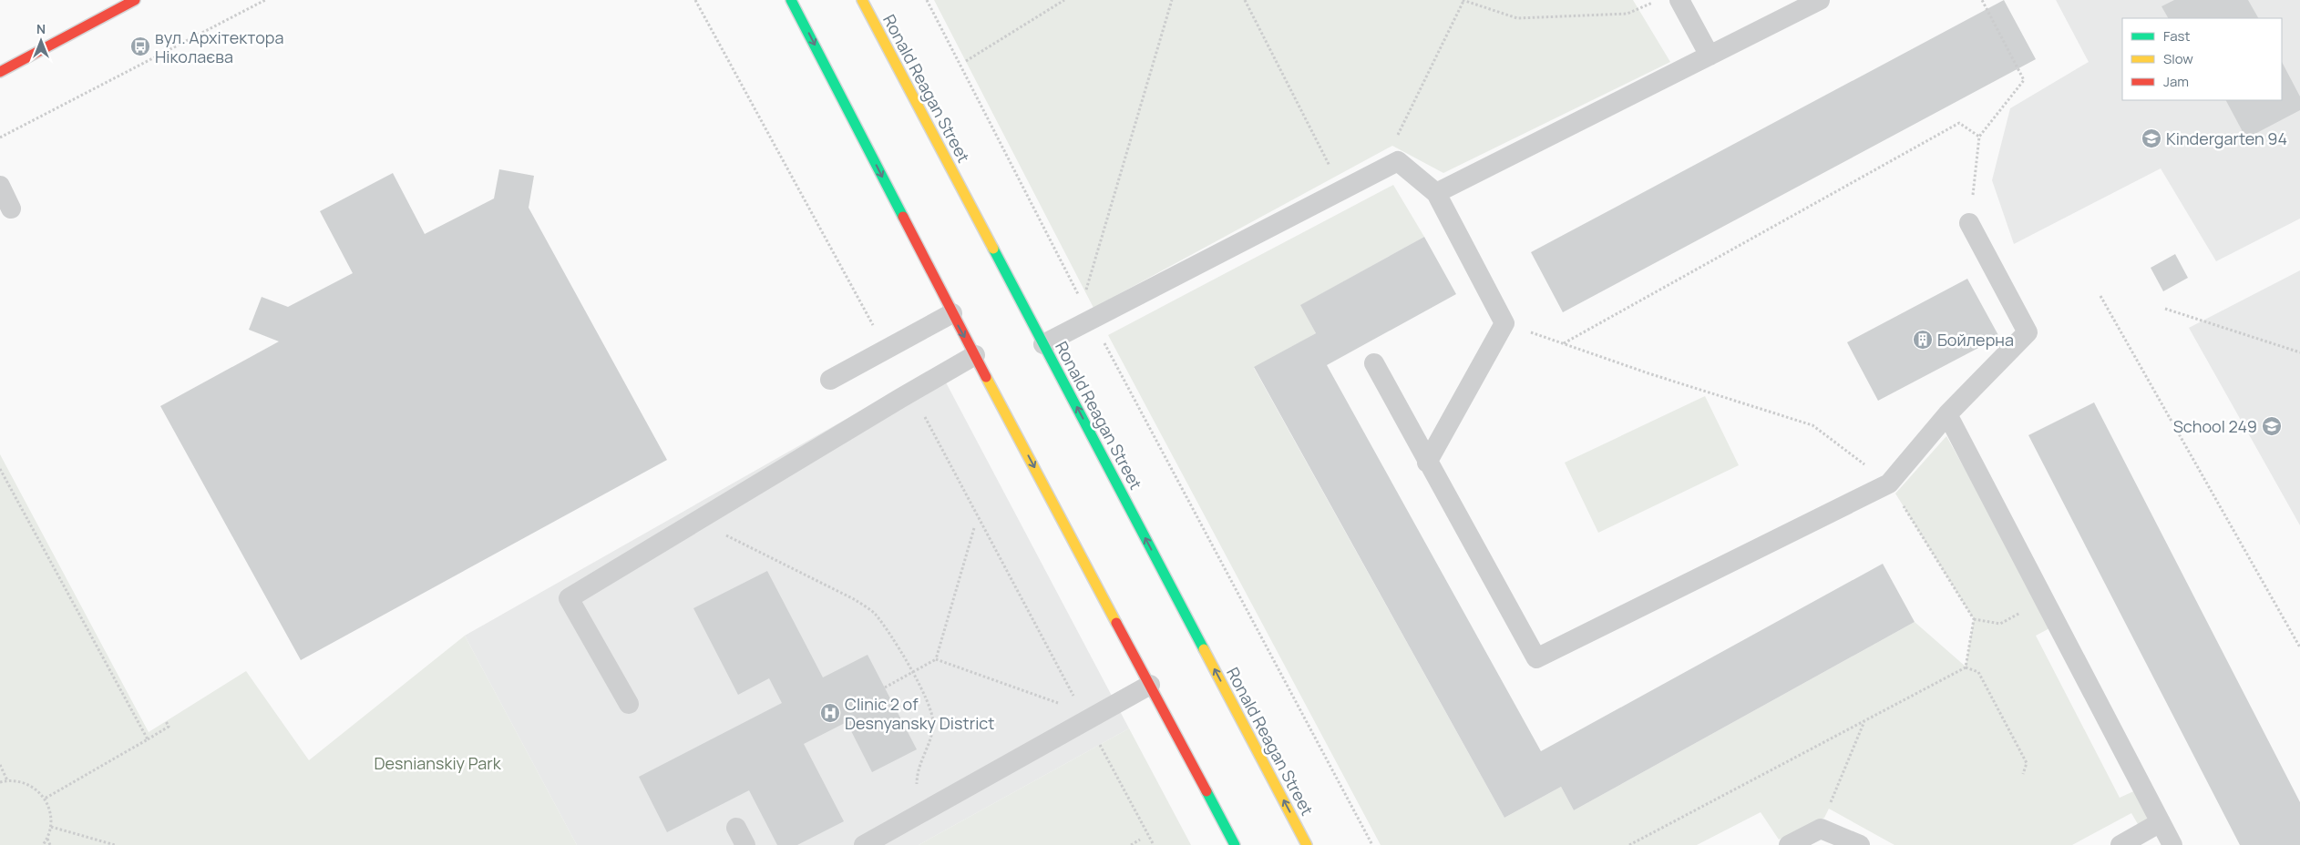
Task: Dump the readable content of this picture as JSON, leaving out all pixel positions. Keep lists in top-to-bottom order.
{
  "streets": {
    "main road": ["Ronald Reagan Street"]
  },
  "parks": ["Desnianskiy Park"],
  "places": {
    "bus stop": ["вул. Архітектора Ніколаєва"],
    "school or university": ["Kindergarten 94", "School 249"],
    "building": ["Бойлерна"],
    "hospital": ["Clinic 2 of Desnyansky District"]
  },
  "legend": ["Fast", "Slow", "Jam"],
  "north": "top"
}
